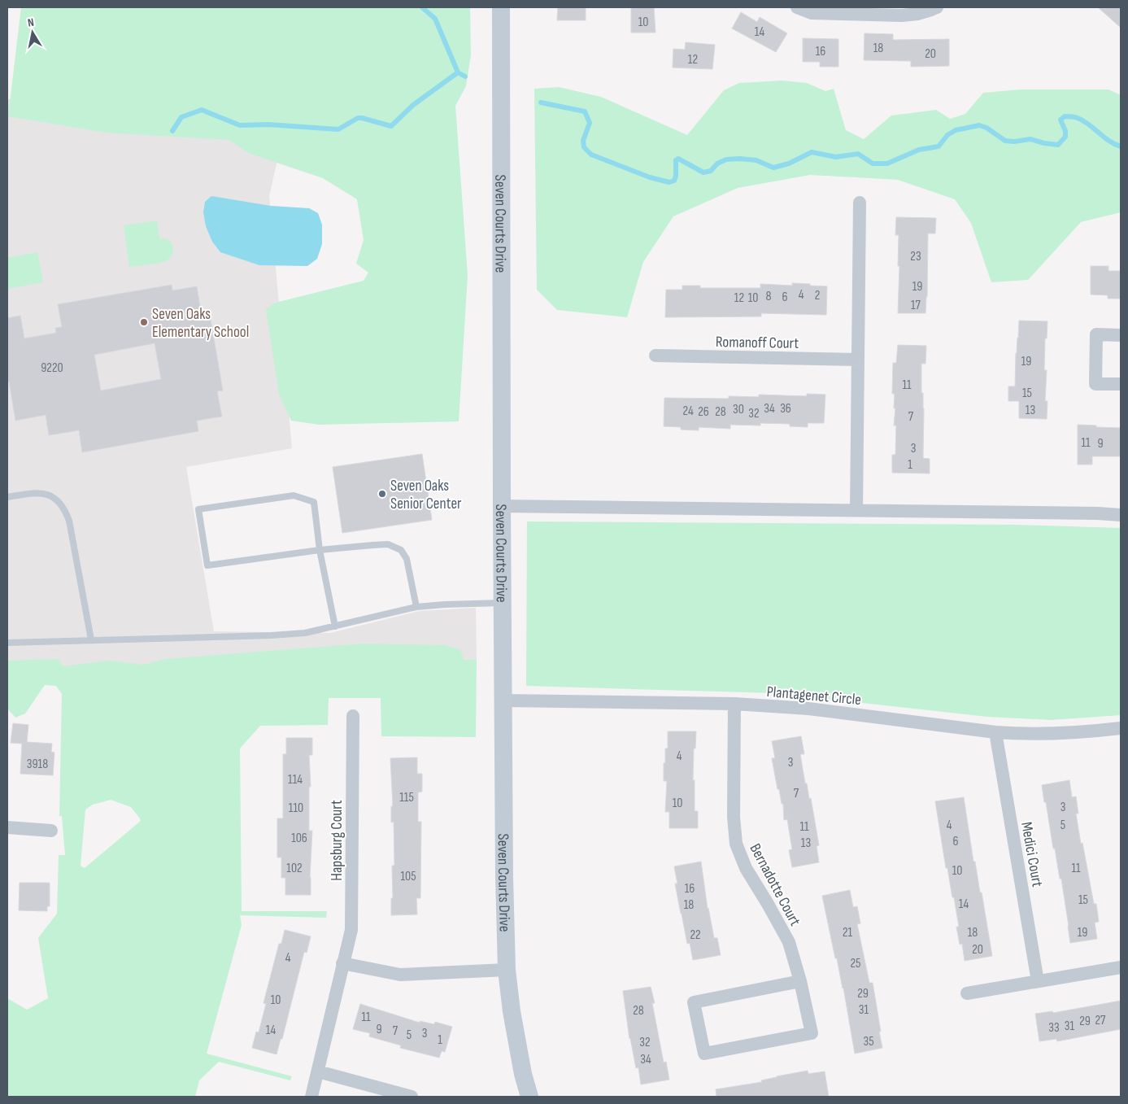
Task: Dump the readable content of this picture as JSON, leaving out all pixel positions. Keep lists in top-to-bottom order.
{
  "streets": {
    "street": [
      "Seven Courts Drive",
      "Romanoff Court",
      "Plantagenet Circle",
      "Hapsburg Court",
      "Medici Court",
      "Bernadotte Court"
    ]
  },
  "crossings": [
    ["Seven Courts Drive", "Plantagenet Circle"],
    ["Plantagenet Circle", "Medici Court"],
    ["Plantagenet Circle", "Bernadotte Court"]
  ],
  "places": ["Seven Oaks Elementary School", "Seven Oaks Senior Center"],
  "house_numbers": [
    "10",
    "14",
    "18",
    "16",
    "20",
    "12",
    "23",
    "19",
    "4",
    "2",
    "8",
    "6",
    "12",
    "10",
    "17",
    "19",
    "9220",
    "11",
    "15",
    "34",
    "36",
    "30",
    "13",
    "24",
    "26",
    "28",
    "32",
    "7",
    "11",
    "9",
    "3",
    "1",
    "4",
    "3",
    "3918",
    "114",
    "7",
    "115",
    "10",
    "3",
    "110",
    "4",
    "5",
    "11",
    "106",
    "6",
    "13",
    "102",
    "11",
    "10",
    "105",
    "16",
    "15",
    "14",
    "18",
    "21",
    "18",
    "19",
    "22",
    "20",
    "4",
    "25",
    "29",
    "10",
    "31",
    "28",
    "11",
    "27",
    "29",
    "31",
    "33",
    "9",
    "14",
    "7",
    "3",
    "5",
    "1",
    "35",
    "32",
    "34"
  ],
  "north": "top"
}
